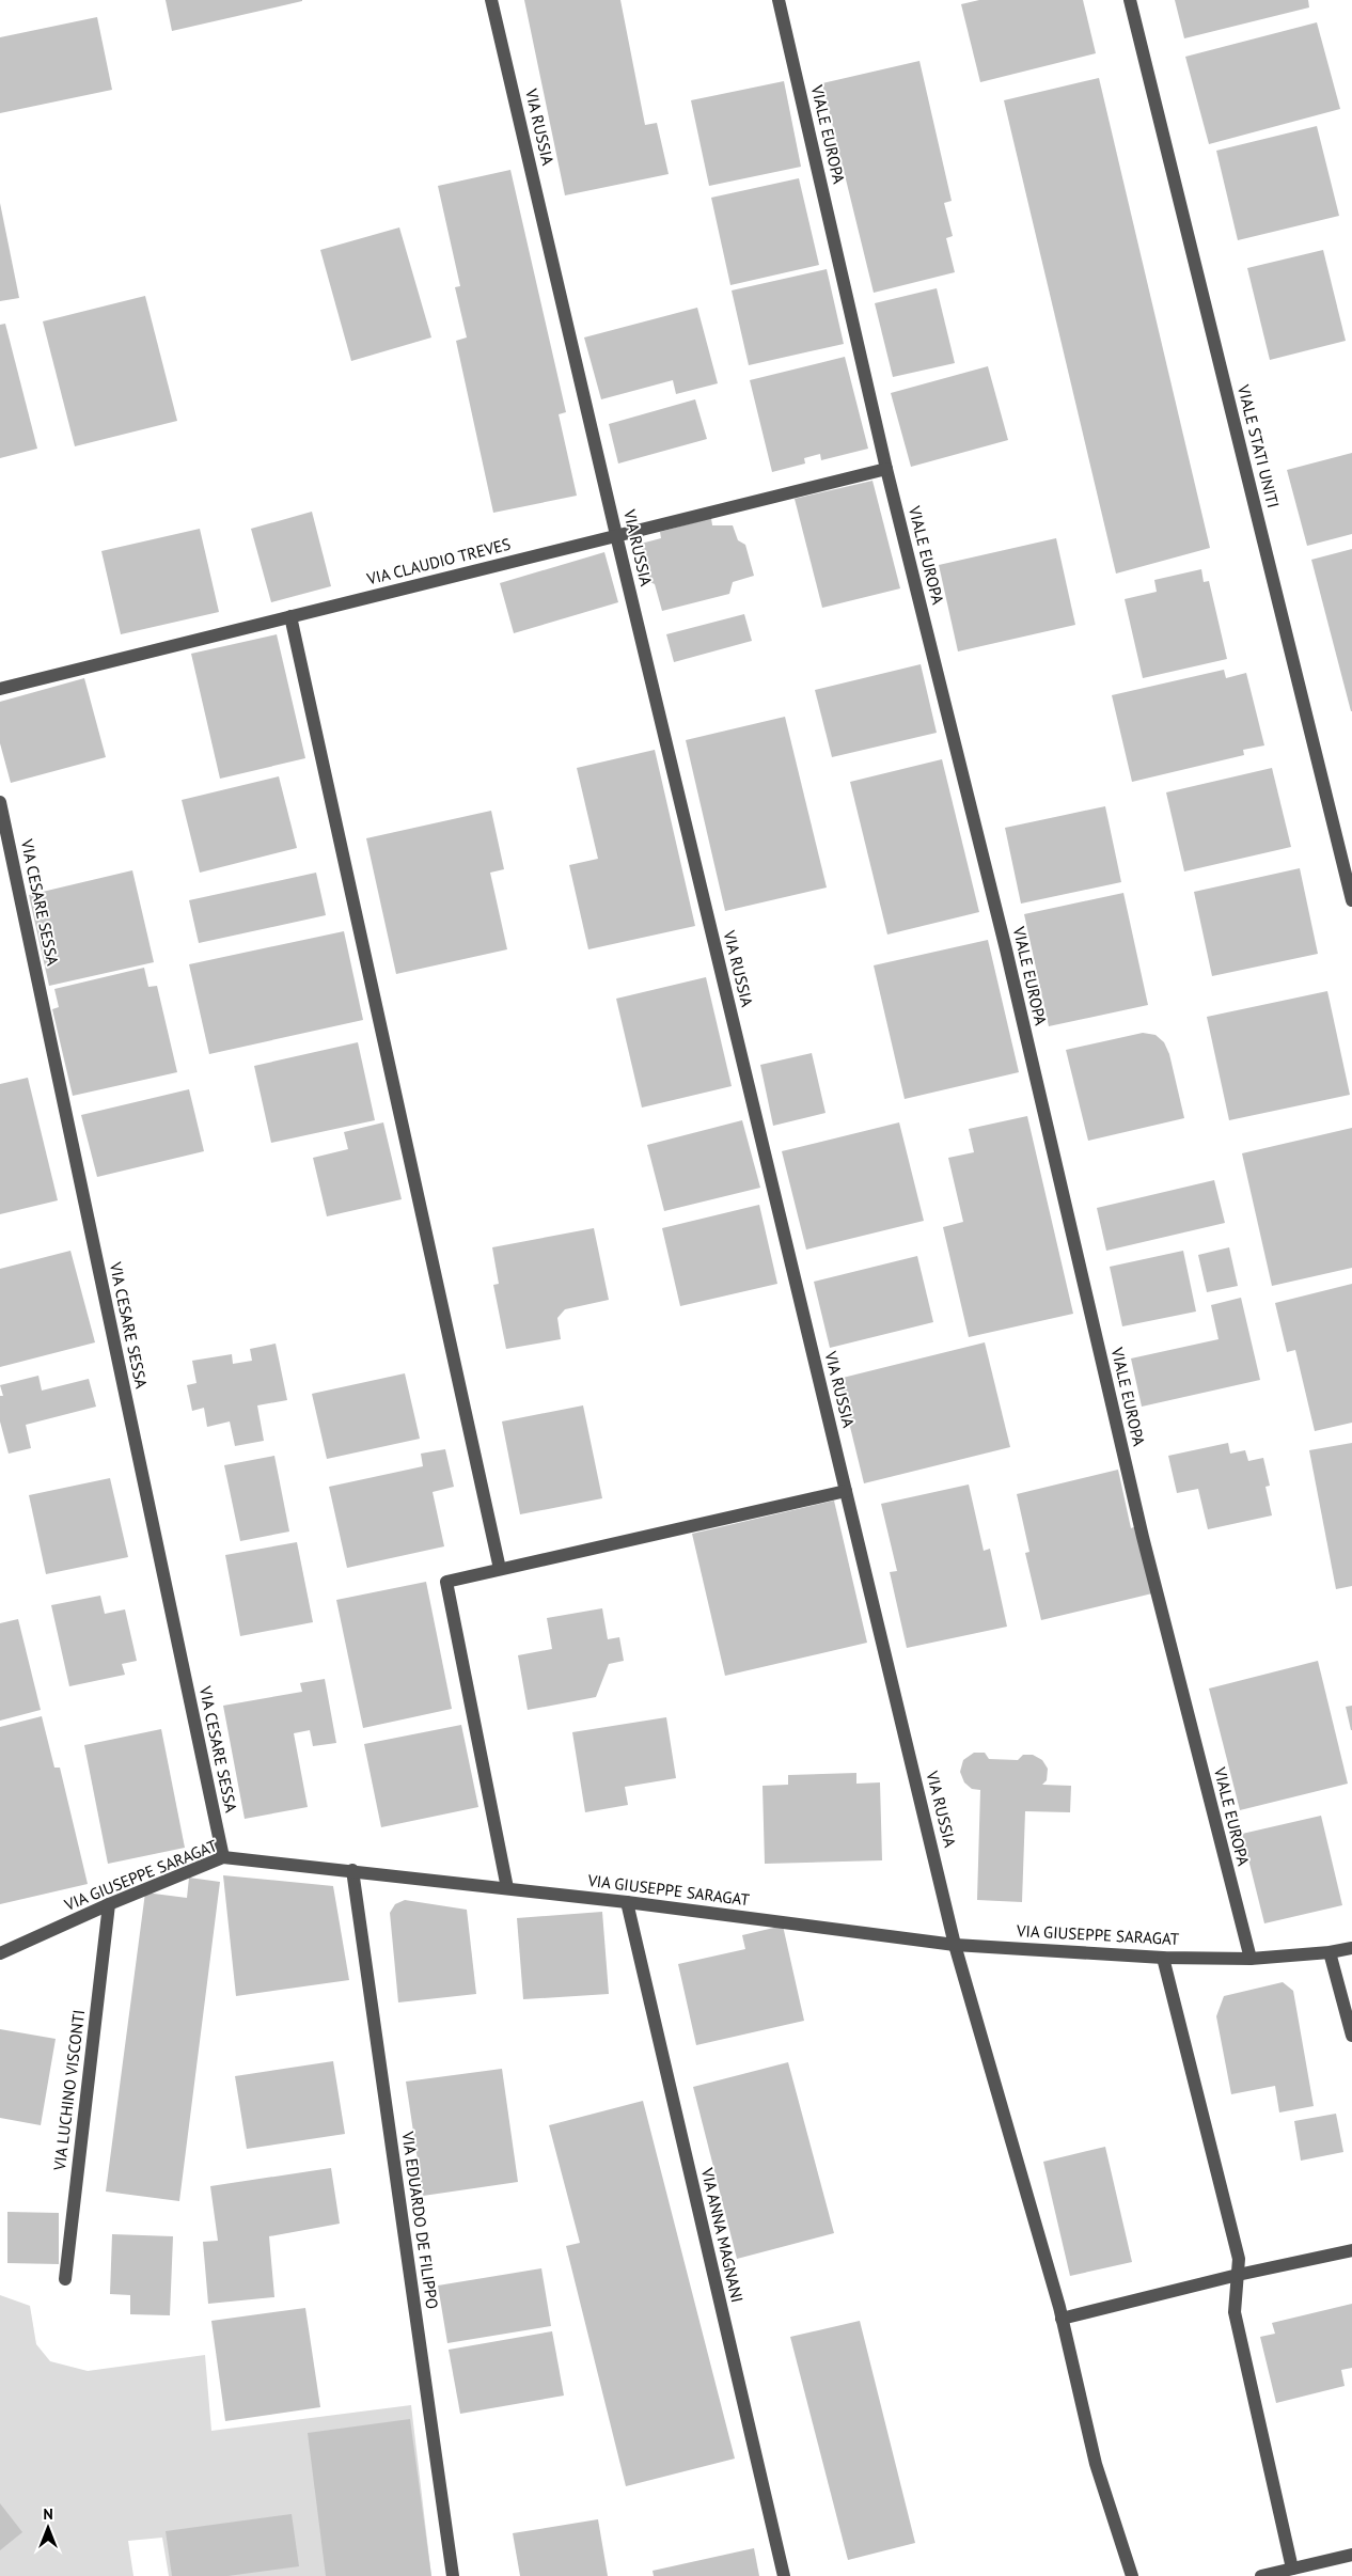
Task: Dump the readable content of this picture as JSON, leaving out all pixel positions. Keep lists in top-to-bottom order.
{
  "streets": {
    "street": [
      "VIA RUSSIA",
      "VIALE EUROPA",
      "VIALE STATI UNITI",
      "VIA CLAUDIO TREVES",
      "VIA CESARE SESSA",
      "VIA GIUSEPPE SARAGAT",
      "VIA LUCHINO VISCONTI",
      "VIA EDUARDO DE FILIPPO",
      "VIA ANNA MAGNANI"
    ]
  },
  "crossings": [
    ["VIA RUSSIA", "VIA CLAUDIO TREVES"],
    ["VIA RUSSIA", "VIA GIUSEPPE SARAGAT"],
    ["VIALE EUROPA", "VIA CLAUDIO TREVES"],
    ["VIALE EUROPA", "VIA GIUSEPPE SARAGAT"],
    ["VIA CESARE SESSA", "VIA GIUSEPPE SARAGAT"],
    ["VIA GIUSEPPE SARAGAT", "VIA LUCHINO VISCONTI"],
    ["VIA GIUSEPPE SARAGAT", "VIA EDUARDO DE FILIPPO"],
    ["VIA GIUSEPPE SARAGAT", "VIA ANNA MAGNANI"]
  ],
  "north": "top"
}
